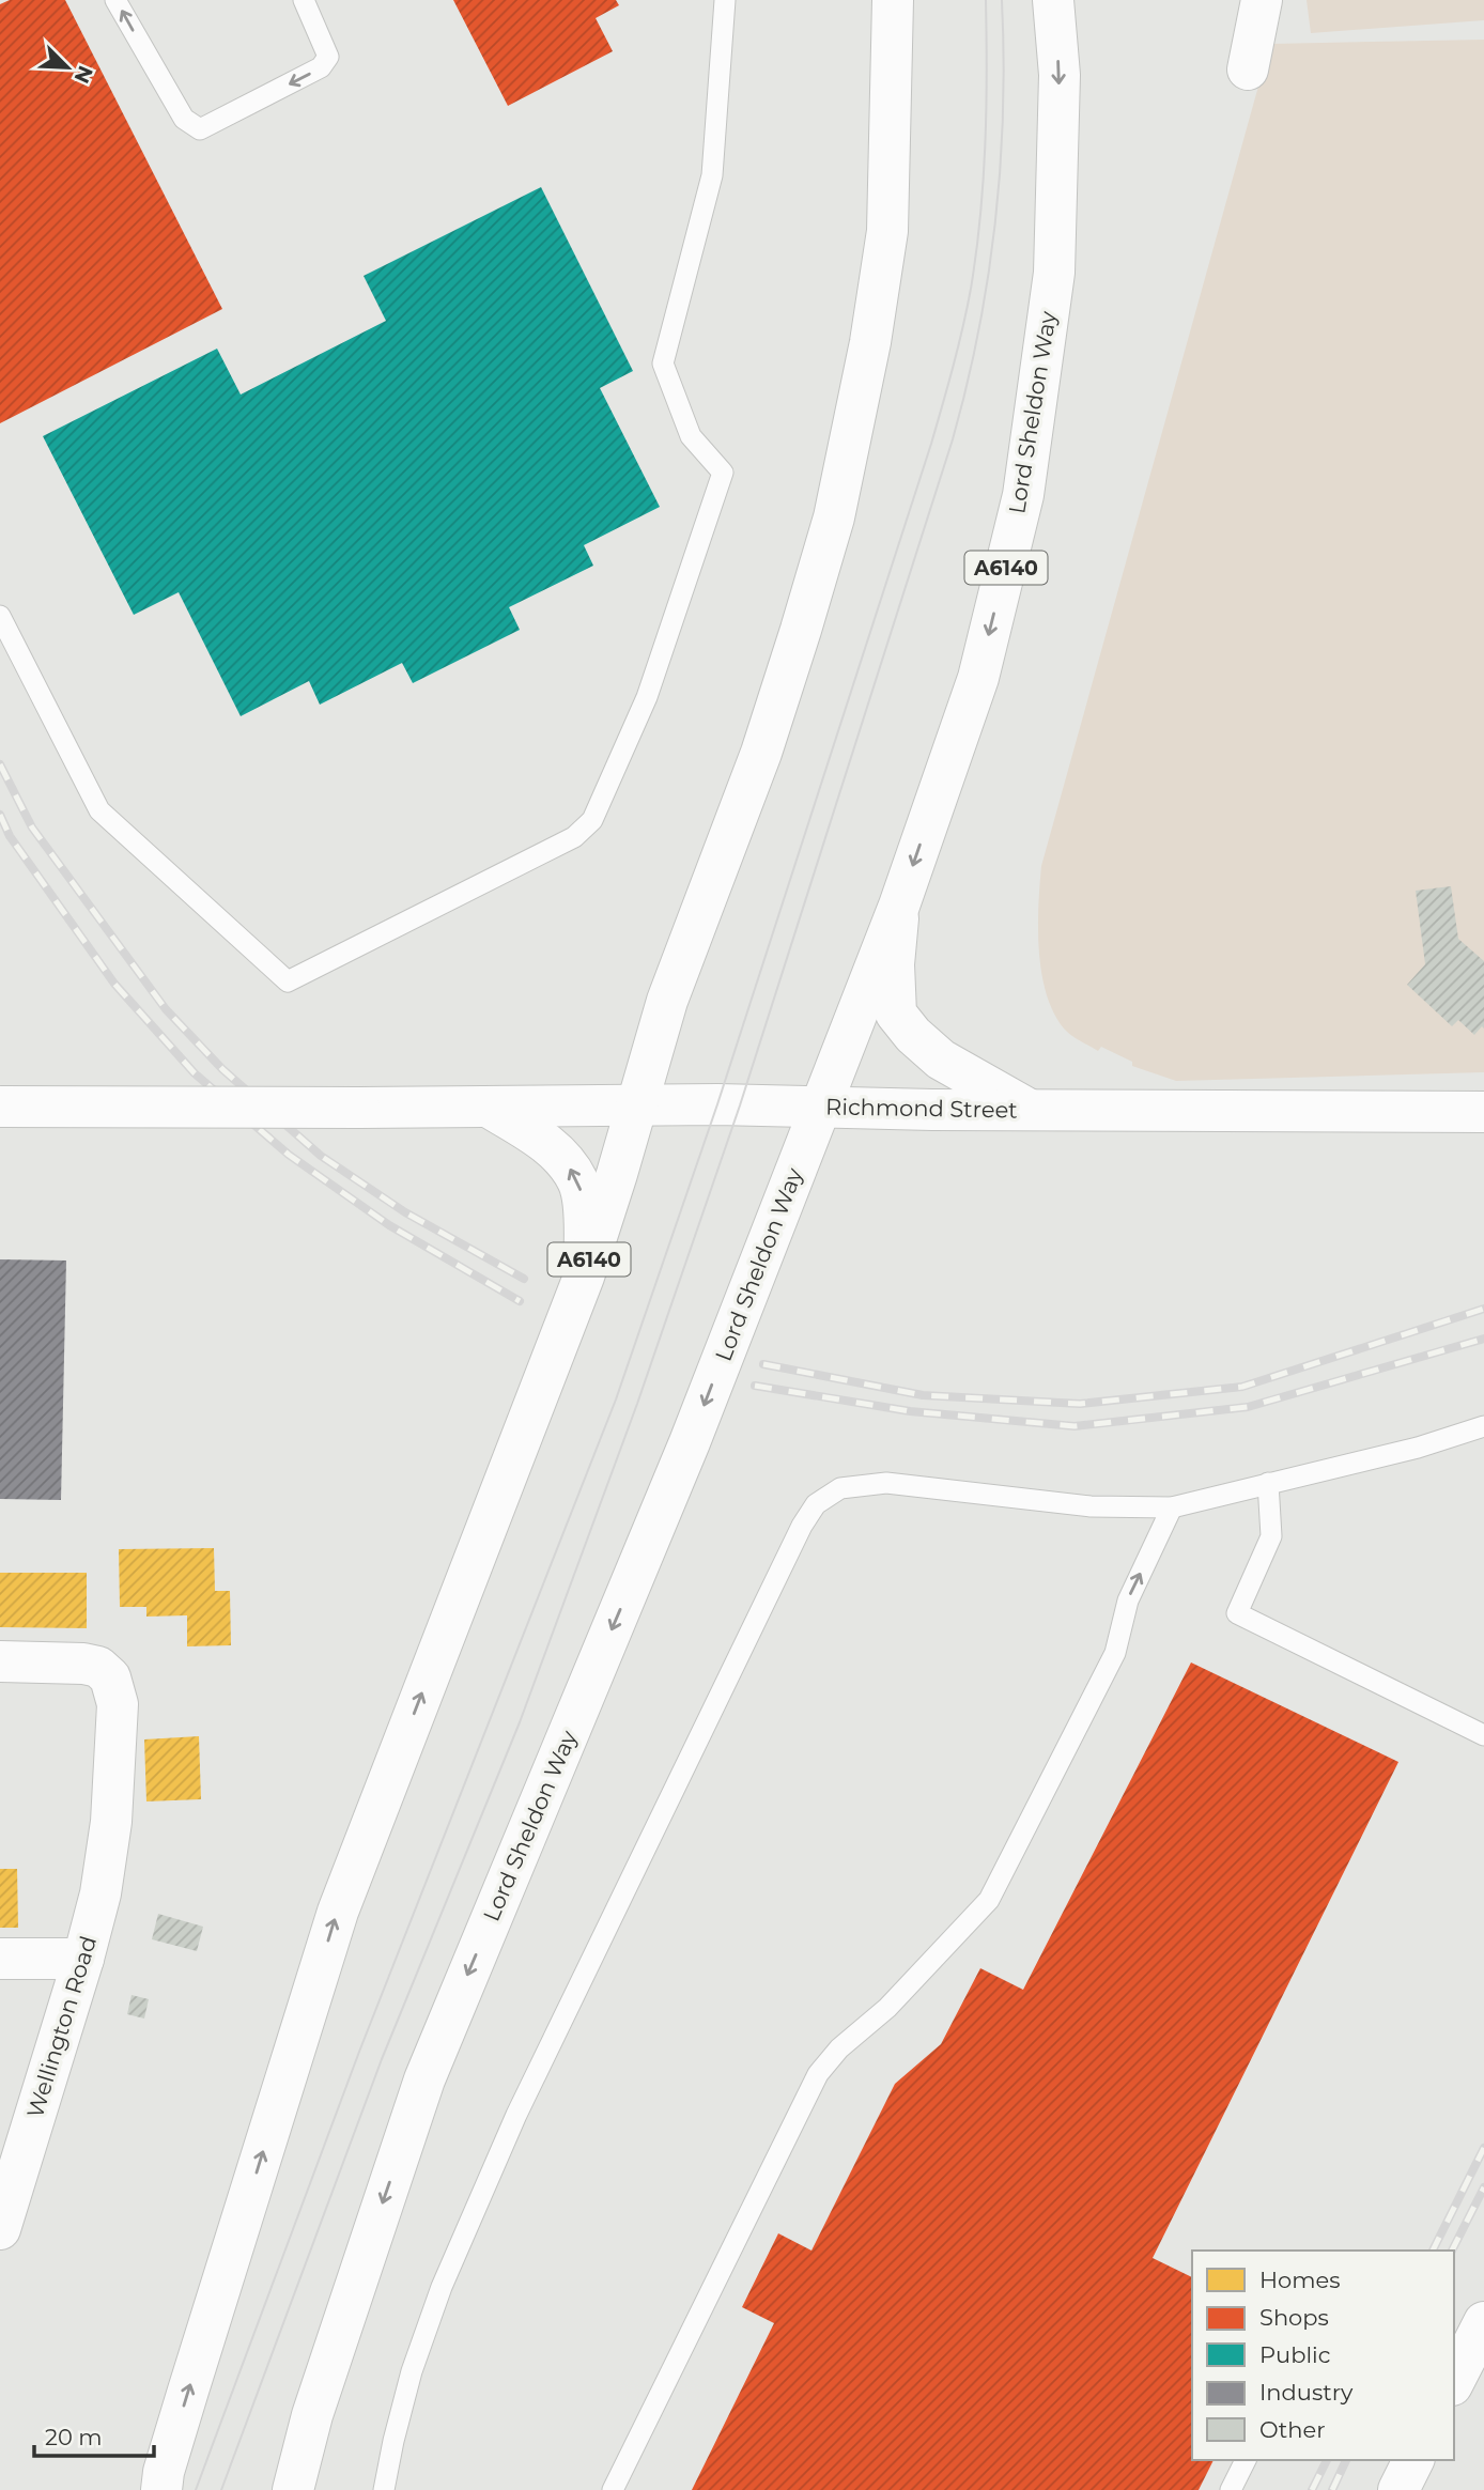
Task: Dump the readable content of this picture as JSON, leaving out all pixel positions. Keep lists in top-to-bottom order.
{
  "streets": {
    "main road": [
      "Lord Sheldon Way",
      "A6140",
      "Richmond Street",
      "Wellington Road"
    ]
  },
  "crossings": [
    ["Lord Sheldon Way", "Richmond Street"],
    ["A6140", "Richmond Street"]
  ],
  "legend": [
    "Homes",
    "Shops",
    "Public",
    "Industry",
    "Other"
  ],
  "scale_bar": "20 m",
  "north": "bottom right"
}
